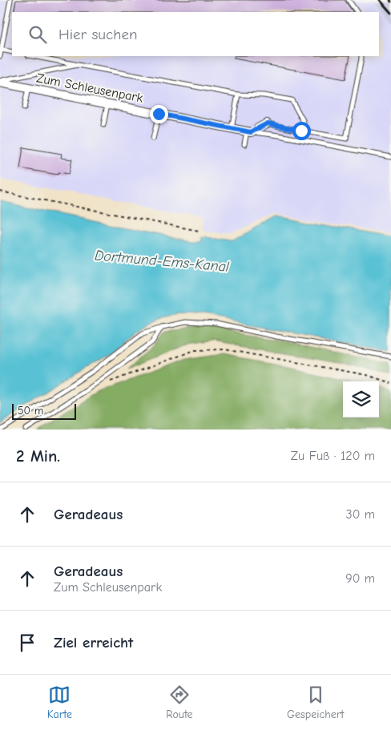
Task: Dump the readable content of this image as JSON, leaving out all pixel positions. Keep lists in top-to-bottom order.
{
  "streets": {
    "street": ["Zum Schleusenpark"]
  },
  "water": ["Dortmund-Ems-Kanal"],
  "scale_bar": "50 m",
  "page": {
    "search": "Hier suchen",
    "scale": "50 m",
    "heading": ["2 Min.", "Zu Fuß · 120 m"],
    "list": [
      ["Geradeaus", "30 m"],
      ["Geradeaus", "Zum Schleusenpark", "90 m"],
      "Ziel erreicht"
    ],
    "nav": ["Karte", "Route", "Gespeichert"]
  }
}
